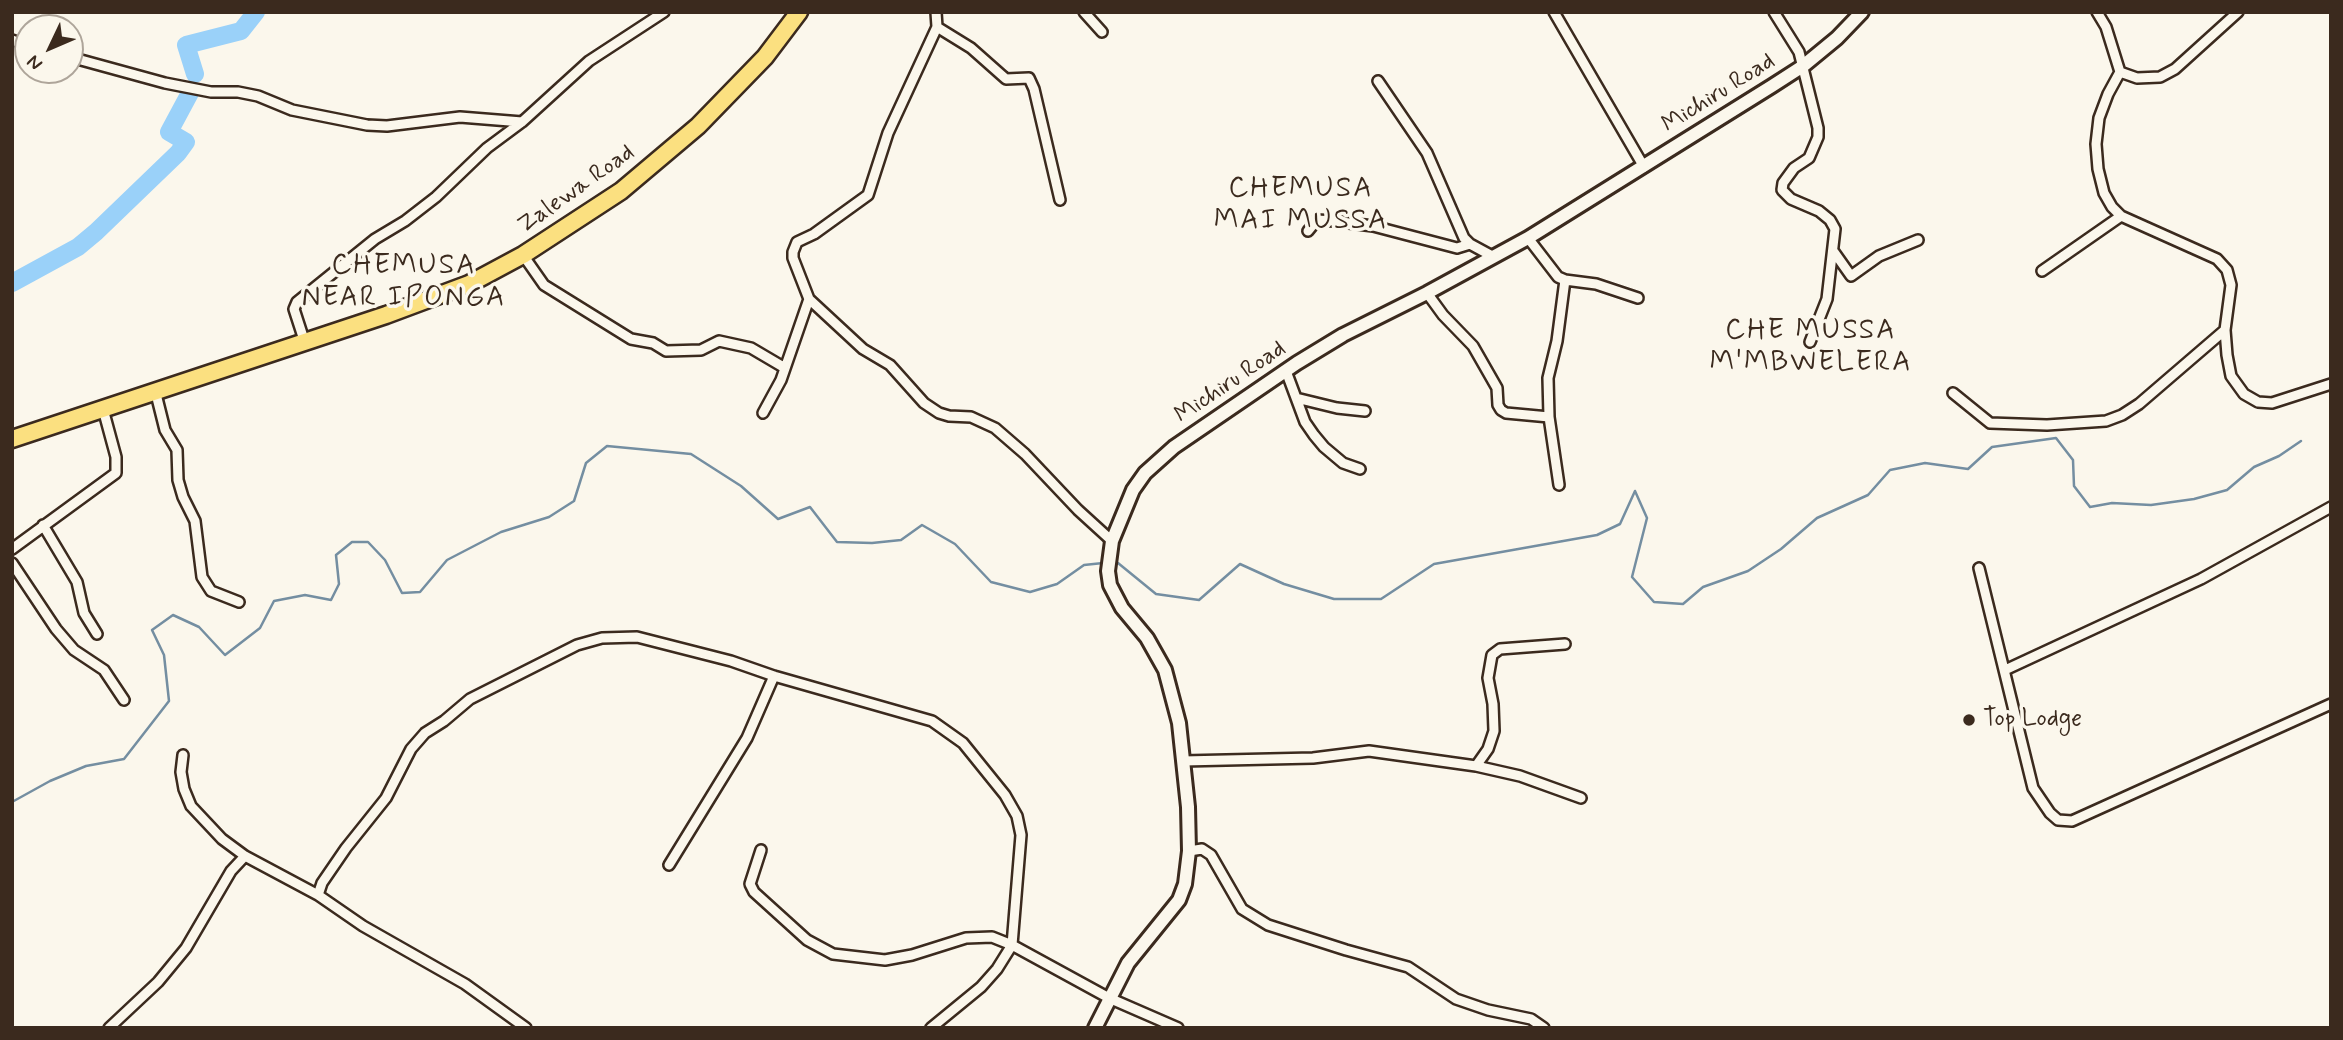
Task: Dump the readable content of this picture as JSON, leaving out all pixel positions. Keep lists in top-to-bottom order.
{
  "streets": {
    "highway": ["Zalewa Road"],
    "street": ["Michiru Road"]
  },
  "districts": ["CHEMUSA MAI MUSSA", "CHEMUSA NEAR IPONGA", "CHE MUSSA M'MBWELERA"],
  "places": ["Top Lodge"],
  "north": "bottom left"
}
